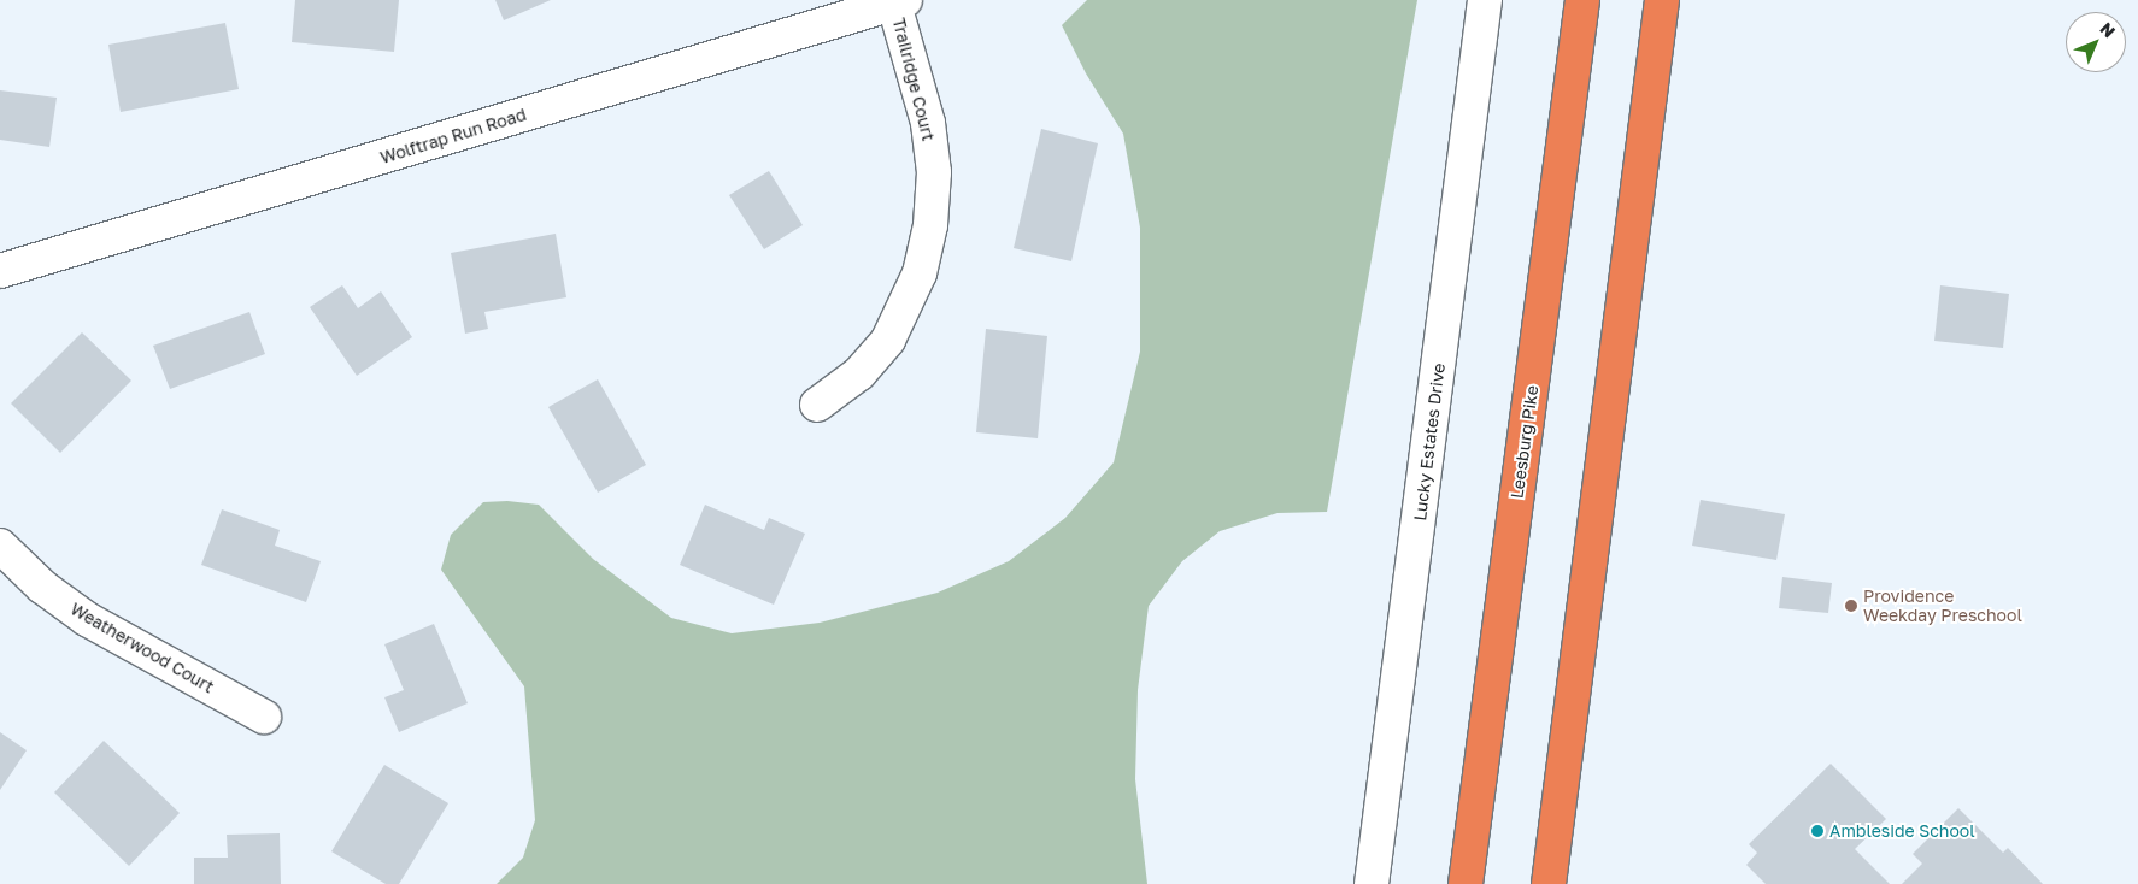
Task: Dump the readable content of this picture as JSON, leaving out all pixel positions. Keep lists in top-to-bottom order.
{
  "streets": {
    "highway": ["Leesburg Pike"],
    "street": [
      "Trailridge Court",
      "Wolftrap Run Road",
      "Lucky Estates Drive",
      "Weatherwood Court"
    ]
  },
  "crossings": [
    ["Trailridge Court", "Wolftrap Run Road"]
  ],
  "places": ["Providence Weekday Preschool", "Ambleside School"],
  "north": "top right"
}
